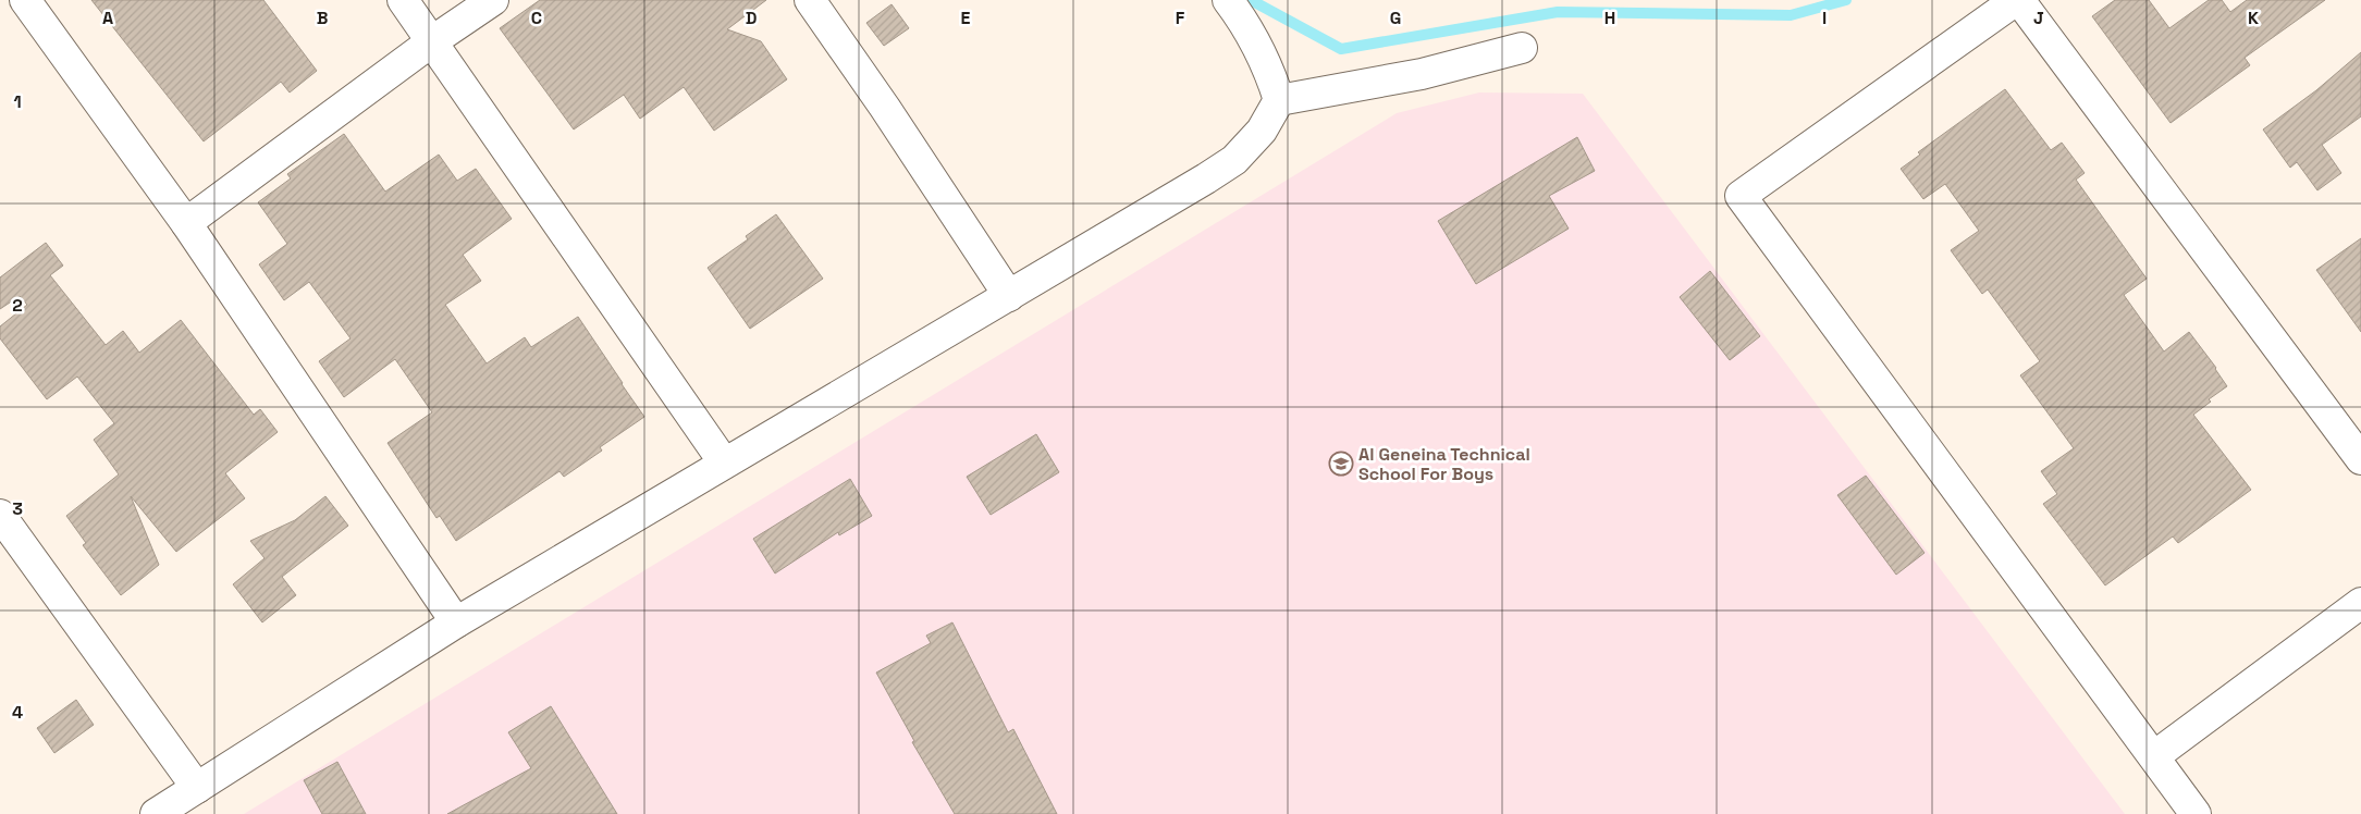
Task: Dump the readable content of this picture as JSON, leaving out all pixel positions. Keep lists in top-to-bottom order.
{
  "places": {
    "school or university": ["Al Geneina Technical School For Boys"]
  },
  "grid": {
    "columns": [
      "A",
      "B",
      "C",
      "D",
      "E",
      "F",
      "G",
      "H",
      "I",
      "J",
      "K"
    ],
    "rows": [
      "1",
      "2",
      "3",
      "4"
    ]
  }
}
